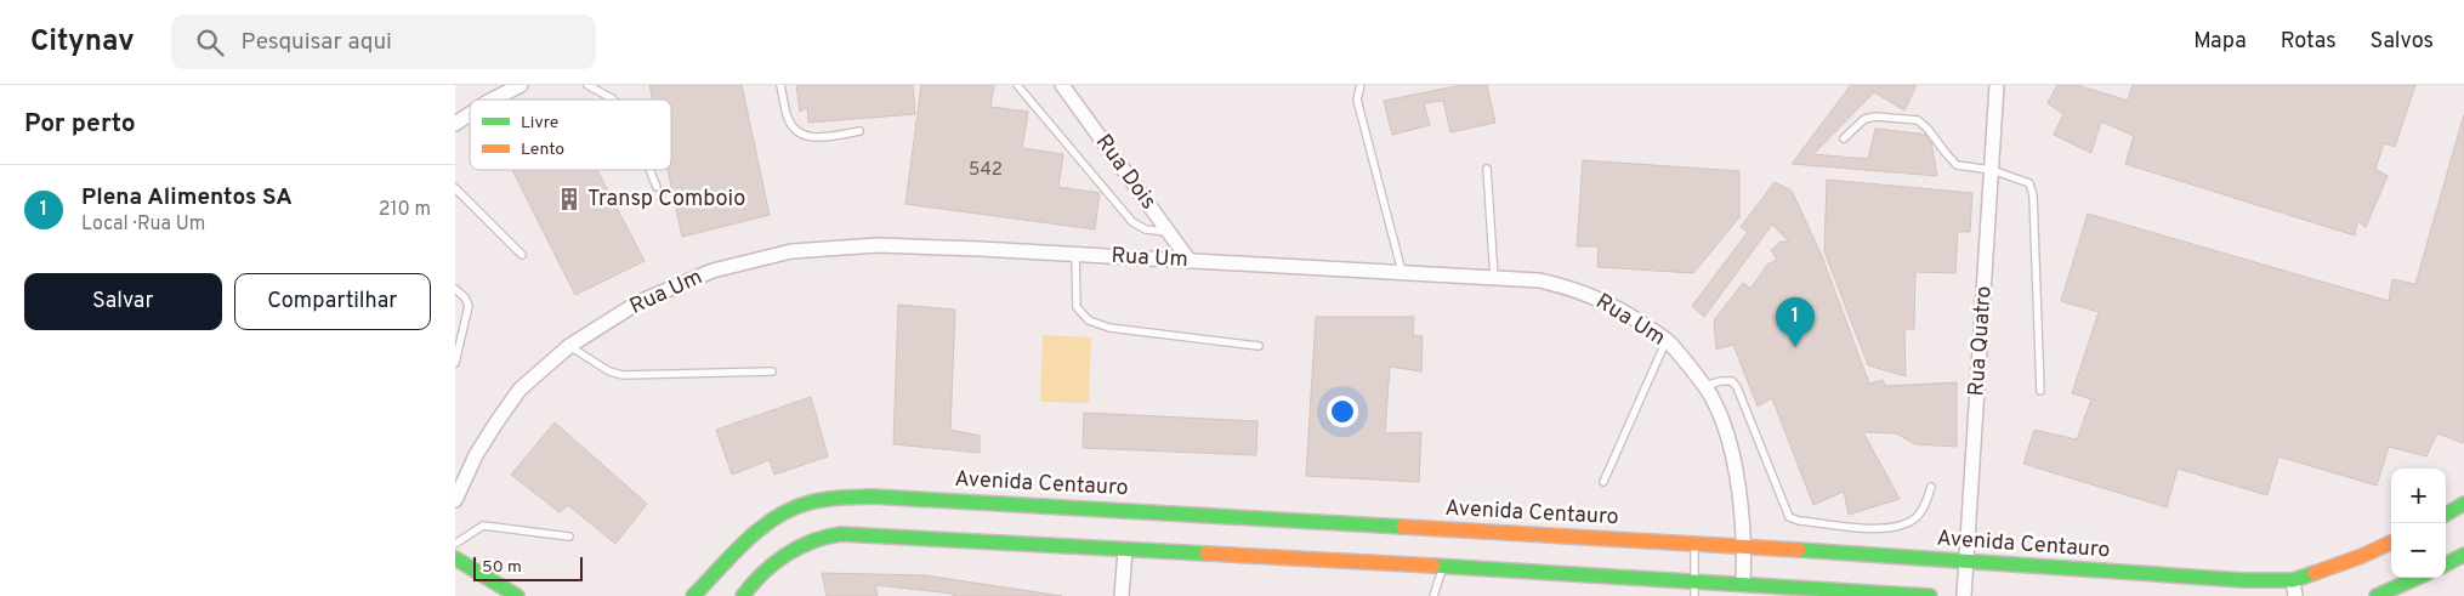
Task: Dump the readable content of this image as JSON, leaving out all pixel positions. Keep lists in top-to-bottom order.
{
  "streets": {
    "street": [
      "Rua Dois",
      "Rua Um",
      "Rua Quatro",
      "Avenida Centauro"
    ]
  },
  "crossings": [
    ["Rua Dois", "Rua Um"],
    ["Rua Um", "Avenida Centauro"],
    ["Rua Quatro", "Avenida Centauro"]
  ],
  "places": {
    "building": ["Transp Comboio"]
  },
  "house_numbers": ["542"],
  "legend": ["Livre", "Lento"],
  "scale_bar": "50 m",
  "page": {
    "header": "Citynav",
    "search": "Pesquisar aqui",
    "nav": ["Mapa", "Rotas", "Salvos"],
    "heading": "Por perto",
    "list": [
      {
        "mark": "1",
        "name": "Plena Alimentos SA",
        "note": "Local · Rua Um",
        "value": "210 m"
      }
    ],
    "buttons": ["Salvar", "Compartilhar"],
    "pins": "1",
    "map_buttons": ["+", "−"],
    "scale": "50 m"
  }
}
